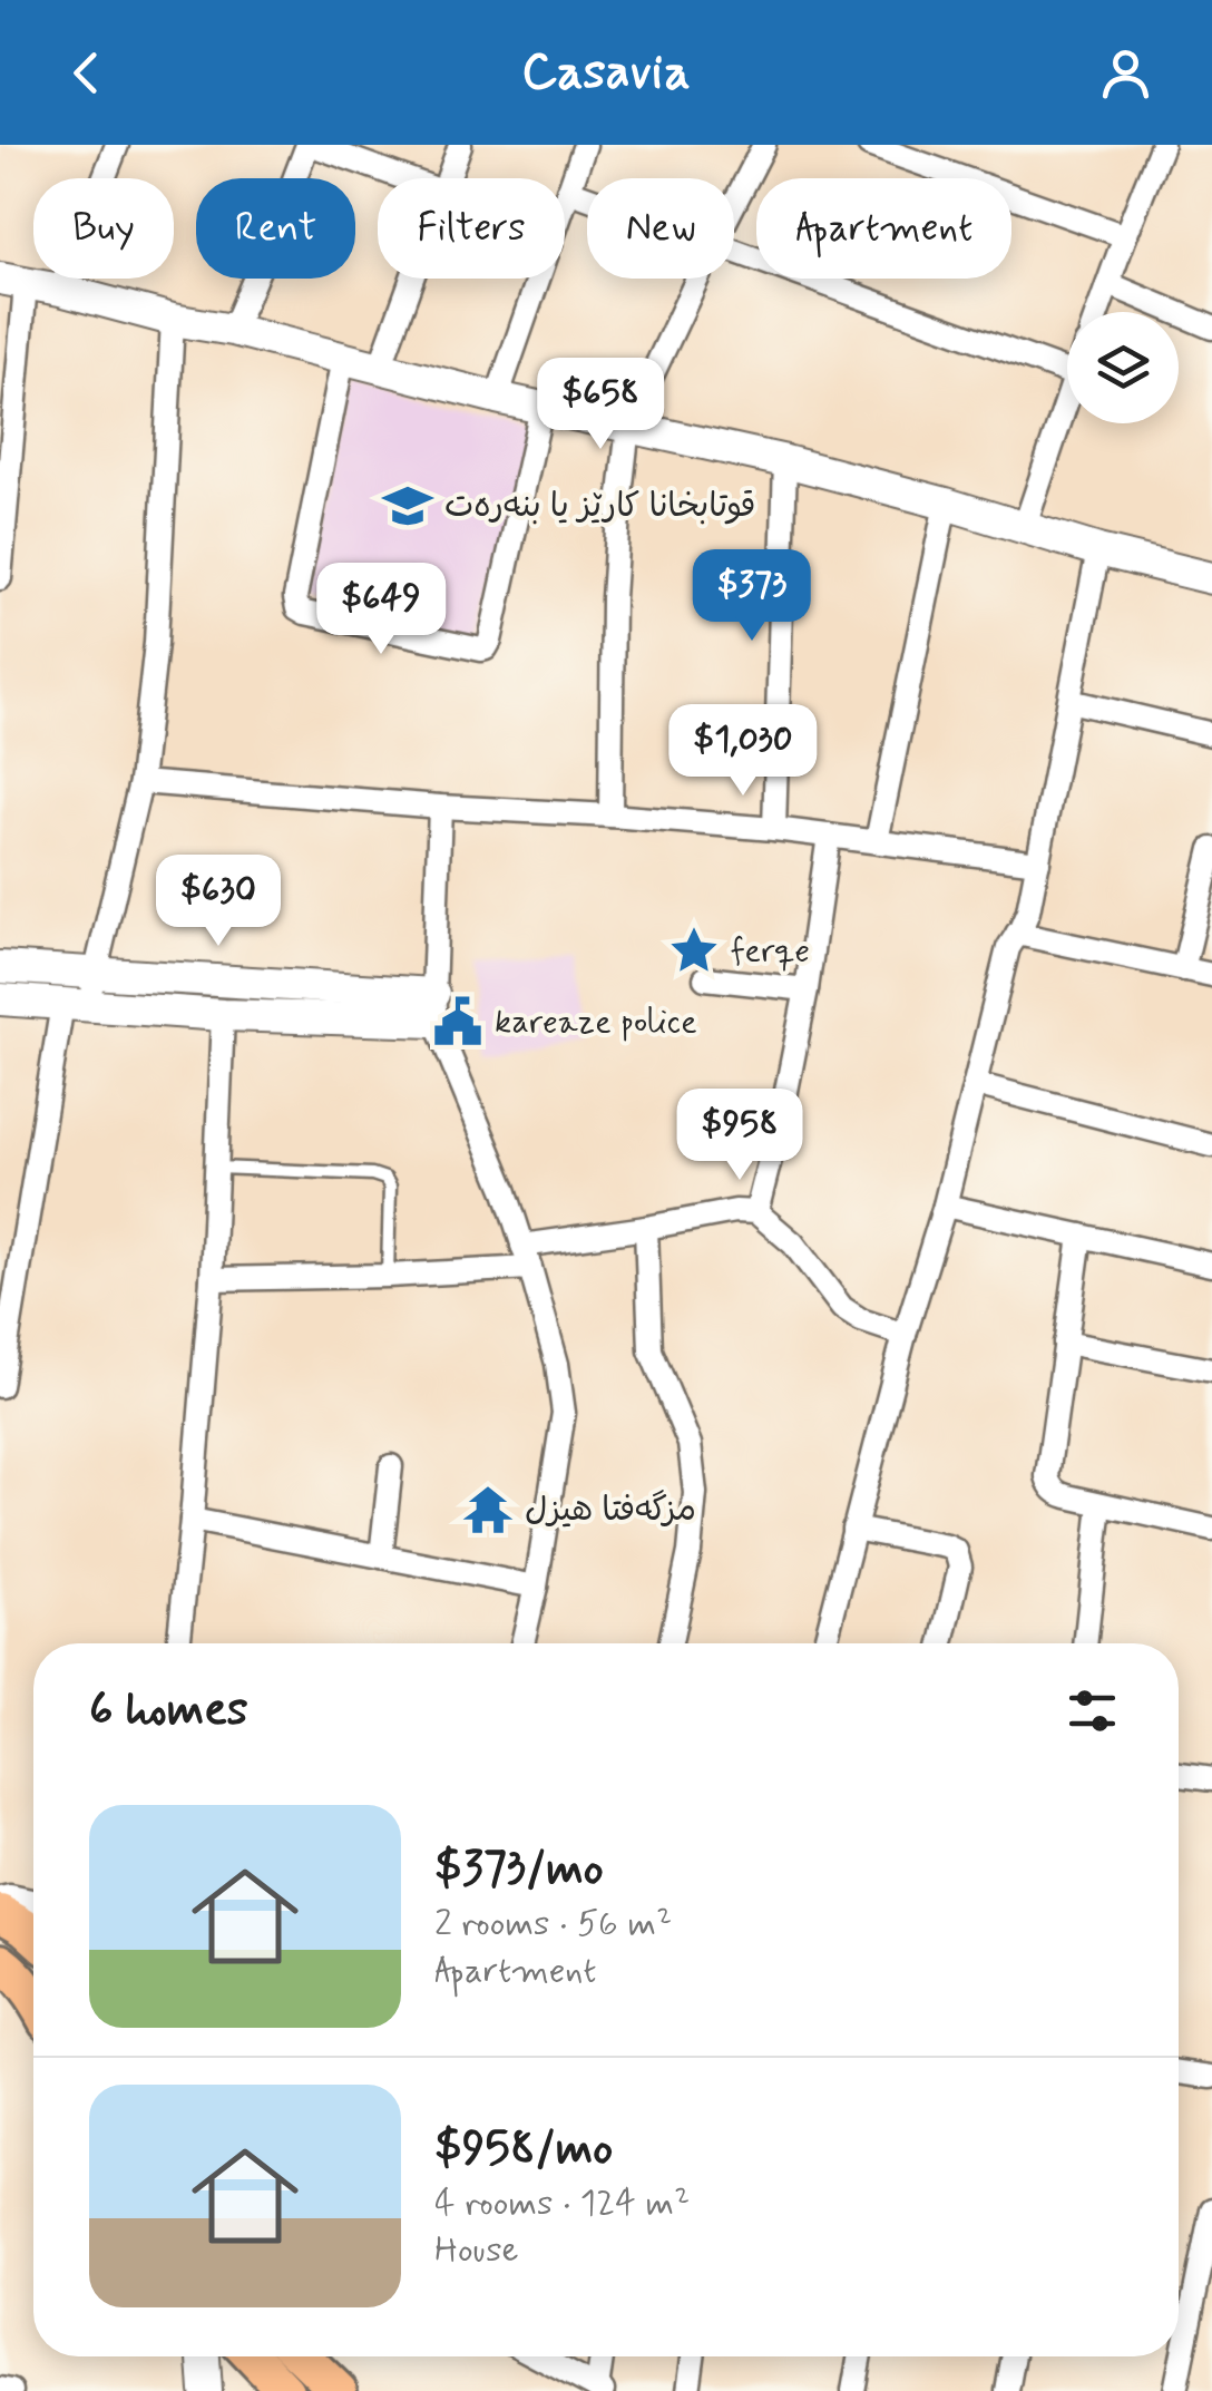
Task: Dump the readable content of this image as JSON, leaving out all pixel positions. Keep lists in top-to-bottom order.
{
  "places": {
    "school or university": ["قوتابخانا کارێز یا بنەرەت"],
    "place": ["ferqe"],
    "public building": ["kareaze police"],
    "temple": ["مزگەفتا هیزل"]
  },
  "page": {
    "header": "Casavia",
    "chip": [
      "Buy",
      "Rent",
      "Filters",
      "New",
      "Apartment"
    ],
    "price": [
      "$658",
      "$373",
      "$649",
      "$1,030",
      "$630",
      "$958"
    ],
    "heading": "6 homes",
    "list": [
      {
        "name": "$373/mo",
        "note": "2 rooms · 56 m² · Apartment"
      },
      {
        "name": "$958/mo",
        "note": "4 rooms · 124 m² · House"
      }
    ]
  }
}
